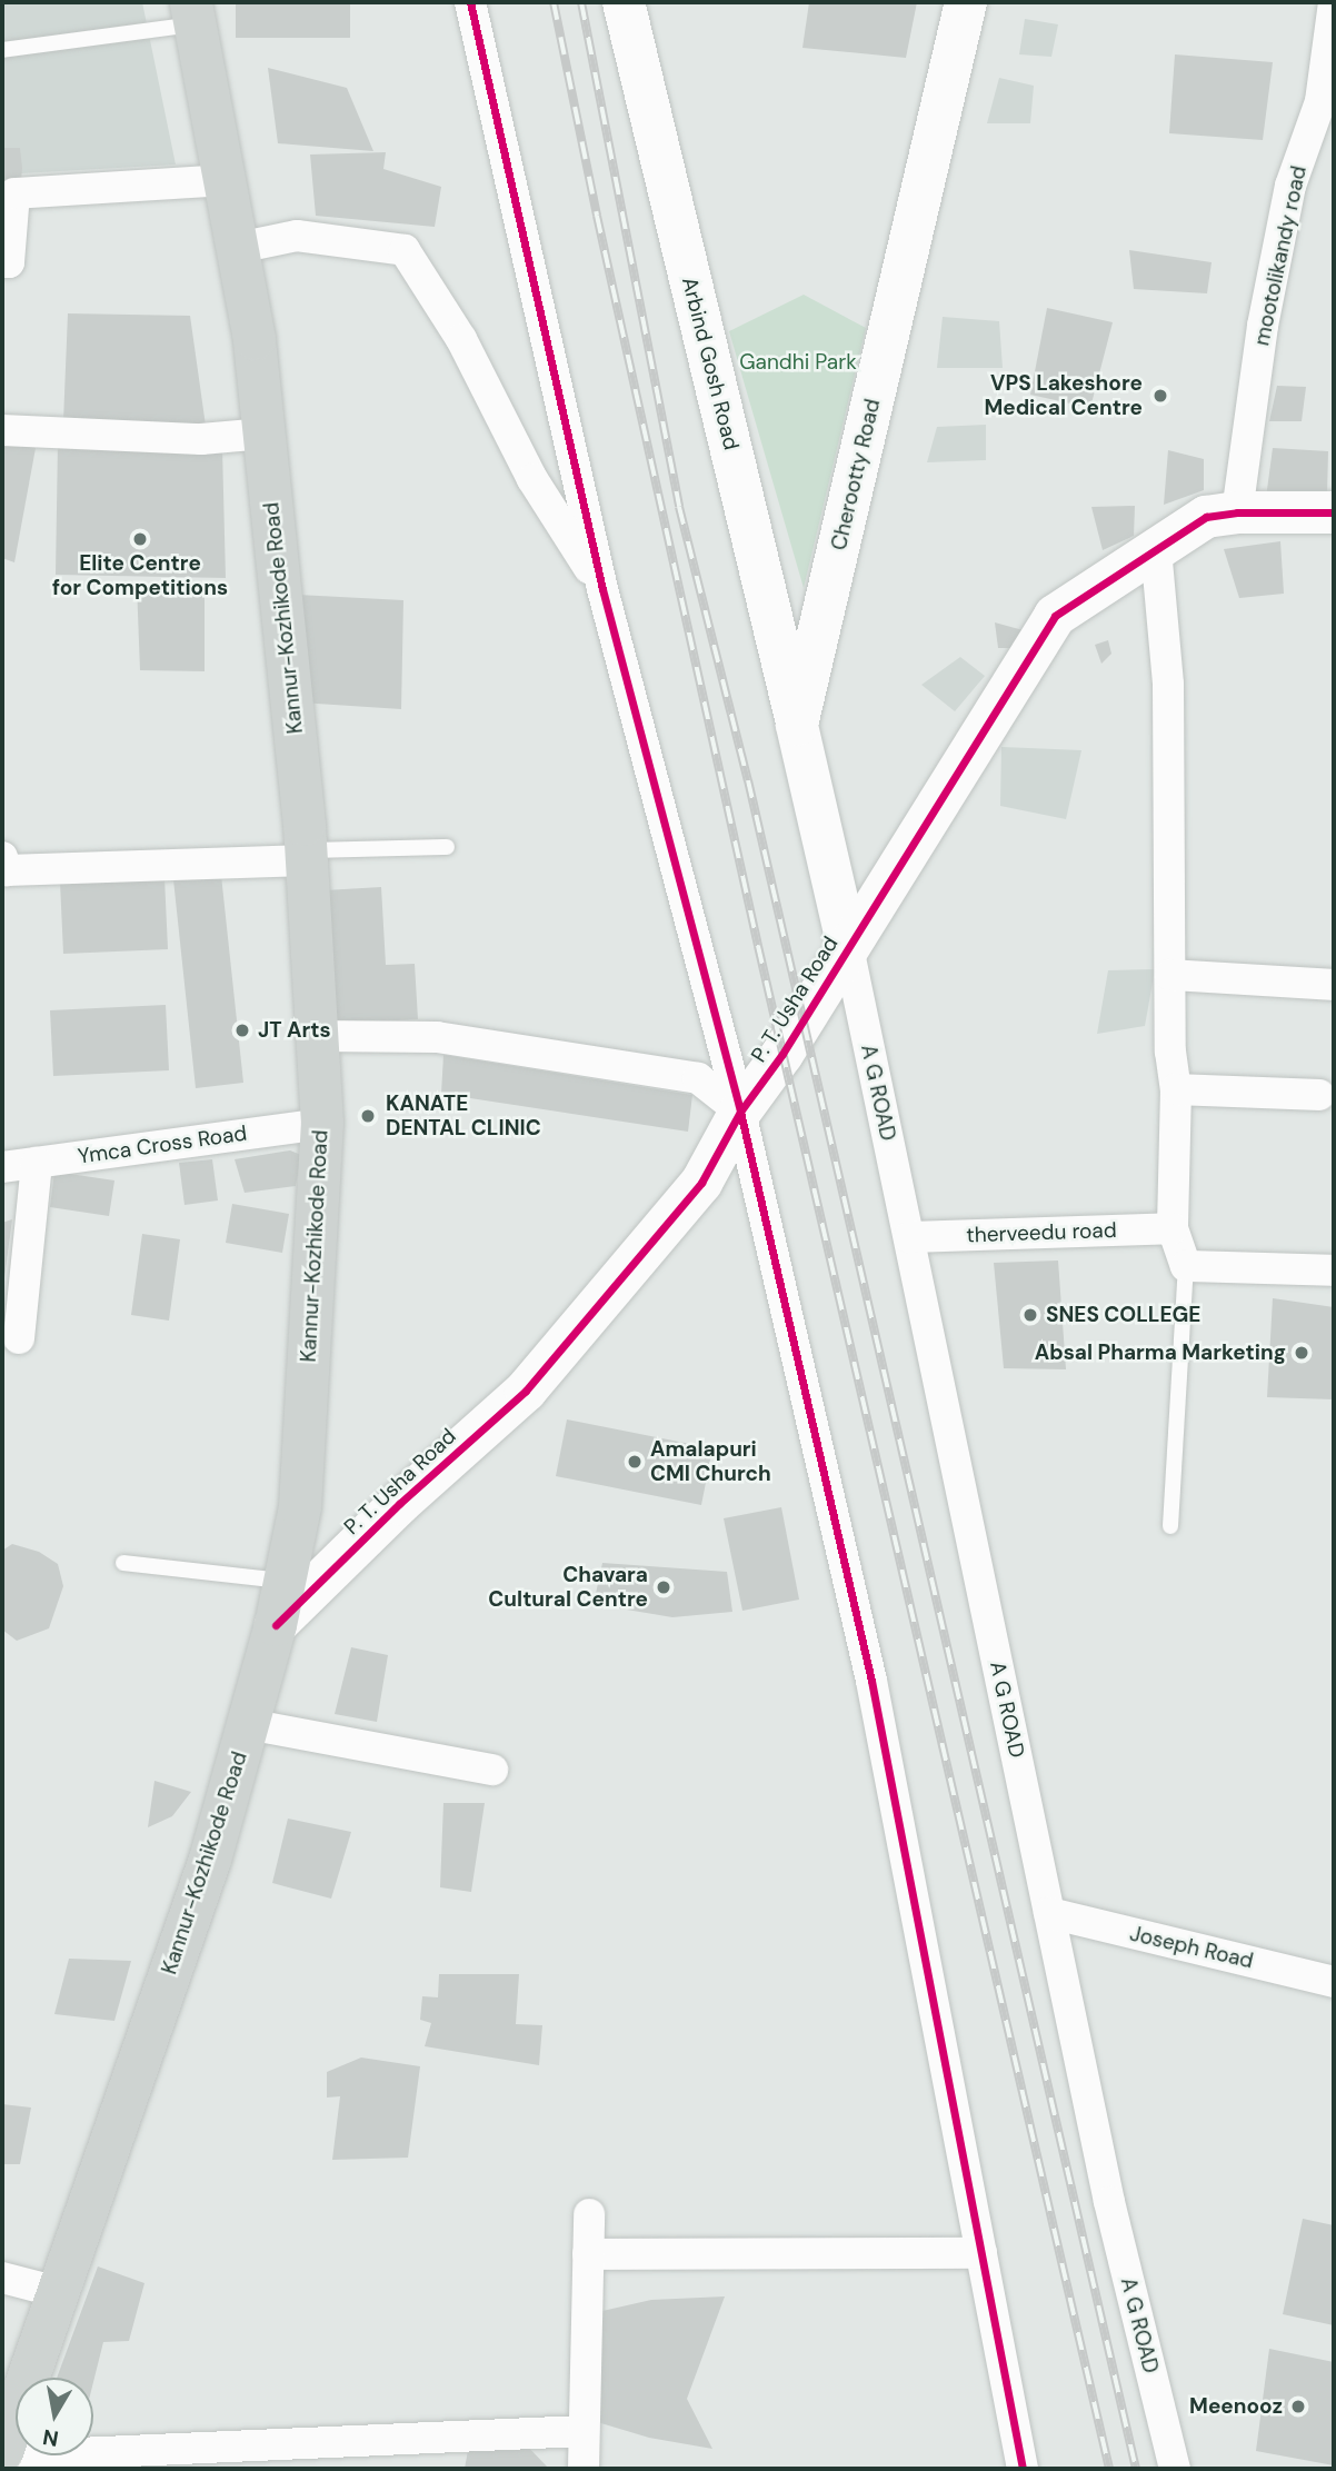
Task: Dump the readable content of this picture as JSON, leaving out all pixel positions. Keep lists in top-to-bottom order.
{
  "streets": {
    "main road": ["Kannur-Kozhikode Road"],
    "street": [
      "mootolikandy road",
      "Arbind Gosh Road",
      "Cherootty Road",
      "P. T. Usha Road",
      "A G ROAD",
      "Ymca Cross Road",
      "therveedu road",
      "Joseph Road"
    ]
  },
  "crossings": [
    ["mootolikandy road", "P. T. Usha Road"],
    ["Arbind Gosh Road", "Cherootty Road"],
    ["Cherootty Road", "P. T. Usha Road"],
    ["Cherootty Road", "A G ROAD"],
    ["Kannur-Kozhikode Road", "P. T. Usha Road"],
    ["Kannur-Kozhikode Road", "Ymca Cross Road"],
    ["P. T. Usha Road", "A G ROAD"],
    ["A G ROAD", "therveedu road"],
    ["A G ROAD", "Joseph Road"]
  ],
  "parks": ["Gandhi Park"],
  "places": [
    "VPS Lakeshore Medical Centre",
    "Elite Centre for Competitions",
    "JT Arts",
    "KANATE DENTAL CLINIC",
    "SNES COLLEGE",
    "Absal Pharma Marketing",
    "Amalapuri CMI Church",
    "Chavara Cultural Centre",
    "Meenooz"
  ],
  "north": "bottom"
}
